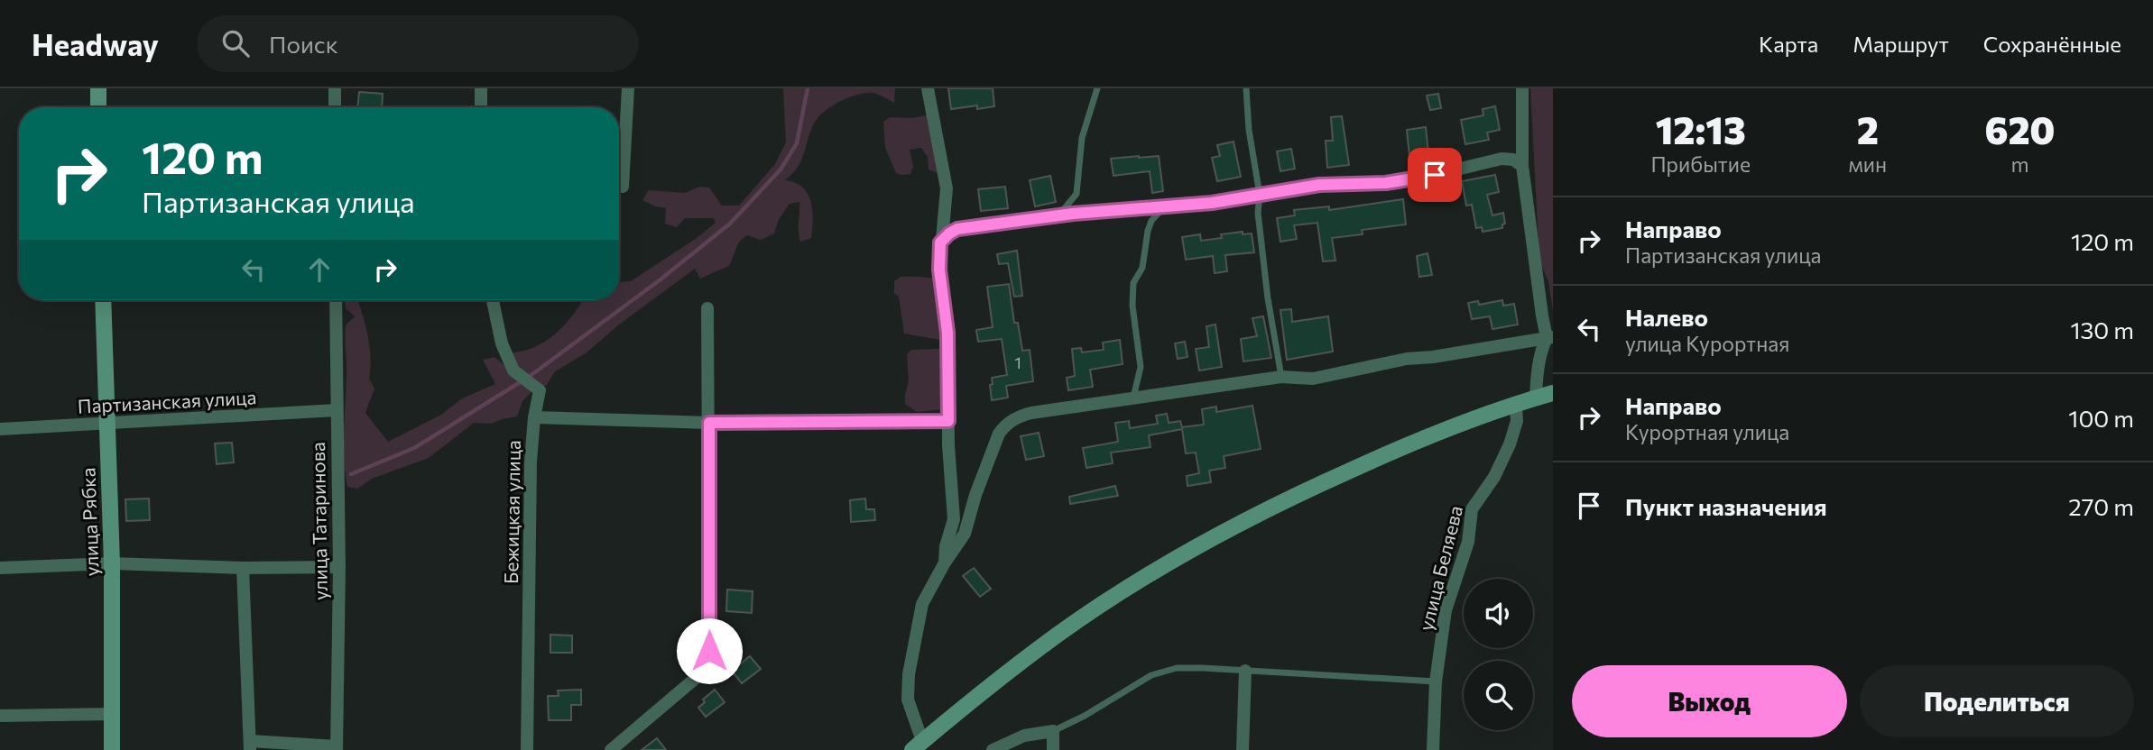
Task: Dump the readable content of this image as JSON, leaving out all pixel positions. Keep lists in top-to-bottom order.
{
  "streets": {
    "main road": ["улица Рябка"],
    "street": [
      "Партизанская улица",
      "Бежицкая улица",
      "улица Татаринова",
      "улица Беляева"
    ]
  },
  "crossings": [
    ["Партизанская улица", "улица Татаринова"],
    ["Партизанская улица", "улица Рябка"]
  ],
  "house_numbers": ["1"],
  "page": {
    "header": "Headway",
    "search": "Поиск",
    "nav": ["Карта", "Маршрут", "Сохранённые"],
    "eta": [
      "12:13",
      "Прибытие",
      "2",
      "мин",
      "620",
      "m"
    ],
    "turn": ["120 m", "Партизанская улица"],
    "list": [
      {
        "name": "Направо",
        "note": "Партизанская улица",
        "value": "120 m"
      },
      {
        "name": "Налево",
        "note": "улица Курортная",
        "value": "130 m"
      },
      {
        "name": "Направо",
        "note": "Курортная улица",
        "value": "100 m"
      },
      {
        "name": "Пункт назначения",
        "value": "270 m"
      }
    ],
    "buttons": ["Выход", "Поделиться"]
  }
}
